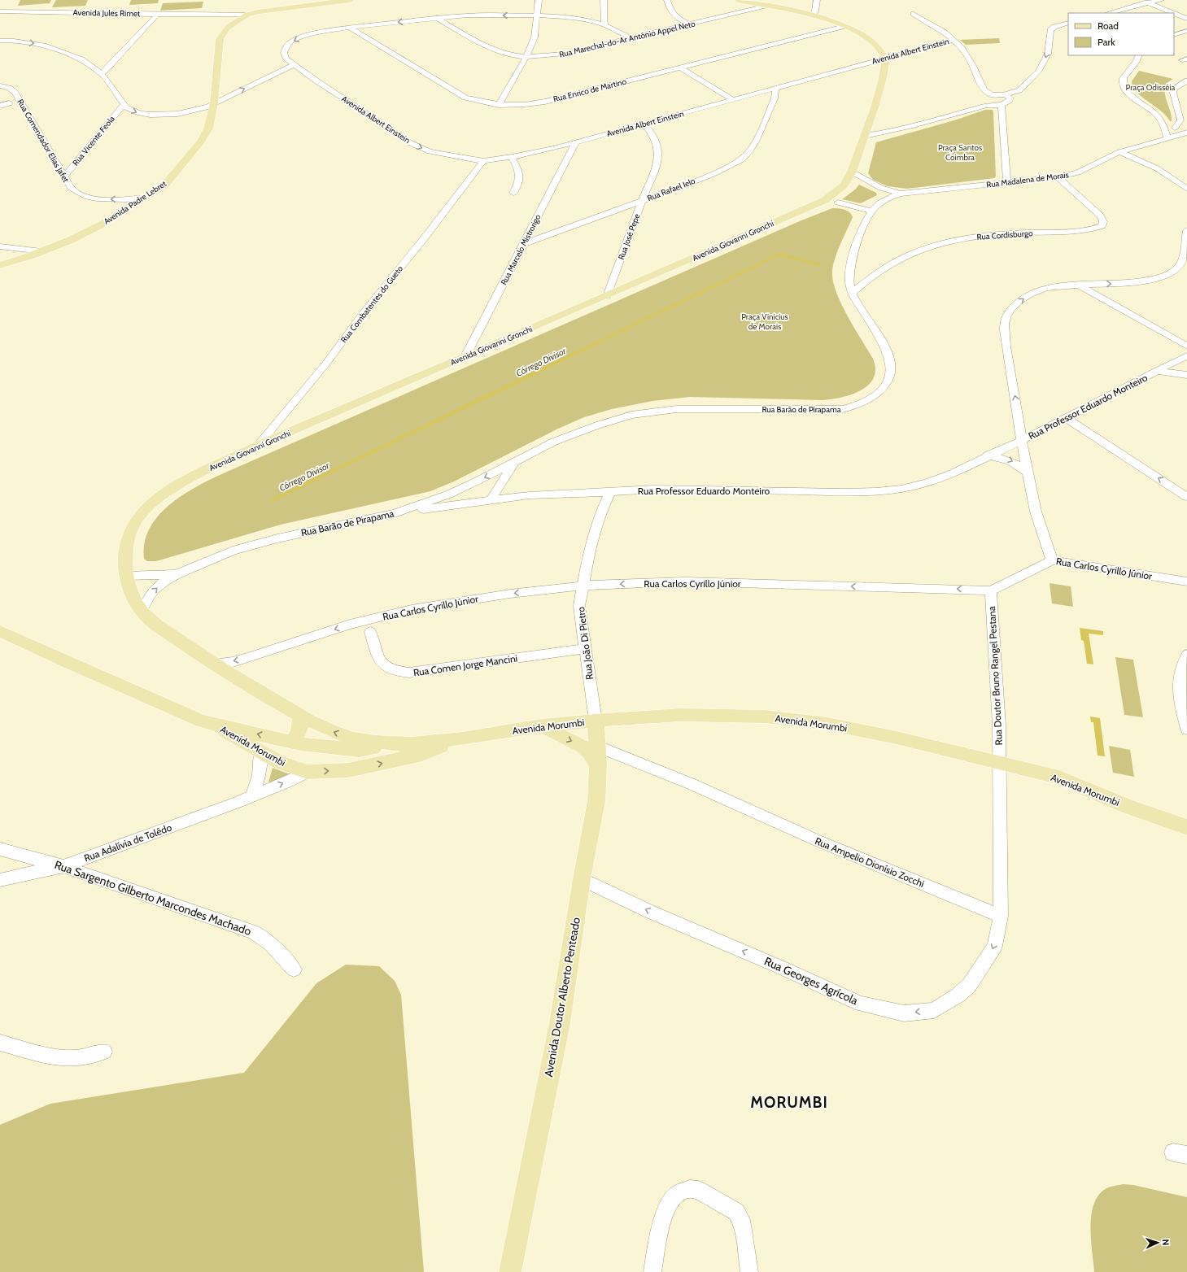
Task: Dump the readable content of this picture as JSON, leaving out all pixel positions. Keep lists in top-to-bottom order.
{
  "streets": {
    "main road": [
      "Avenida Jules Rimet",
      "Avenida Padre Lebret",
      "Avenida Giovanni Gronchi",
      "Avenida Morumbi",
      "Avenida Doutor Alberto Penteado"
    ],
    "street": [
      "Rua Marechal-do-Ar Antônio Appel Neto",
      "Avenida Albert Einstein",
      "Rua Enrico de Martino",
      "Rua Comendador Elias Jafet",
      "Rua Vicente Feola",
      "Rua Madalena de Morais",
      "Rua Rafael Ielo",
      "Rua Cordisburgo",
      "Rua José Pepe",
      "Rua Marcelo Mistrorigo",
      "Rua Combatentes do Gueto",
      "Rua Professor Eduardo Monteiro",
      "Rua Barão de Pirapama",
      "Rua Carlos Cyrillo Júnior",
      "Rua João Di Pietro",
      "Rua Comen Jorge Mancini",
      "Rua Doutor Bruno Rangel Pestana",
      "Rua Adalívia de Tolêdo",
      "Rua Ampelio Dionísio Zocchi",
      "Rua Sargento Gilberto Marcondes Machado",
      "Rua Georges Agrícola"
    ]
  },
  "crossings": [
    ["Avenida Jules Rimet", "Avenida Padre Lebret"],
    ["Rua Marechal-do-Ar Antônio Appel Neto", "Avenida Albert Einstein"],
    ["Avenida Albert Einstein", "Rua Enrico de Martino"],
    ["Avenida Albert Einstein", "Rua Rafael Ielo"],
    ["Avenida Albert Einstein", "Rua José Pepe"],
    ["Avenida Albert Einstein", "Avenida Giovanni Gronchi"],
    ["Avenida Albert Einstein", "Rua Marcelo Mistrorigo"],
    ["Avenida Albert Einstein", "Rua Combatentes do Gueto"],
    ["Rua Comendador Elias Jafet", "Rua Vicente Feola"],
    ["Rua Comendador Elias Jafet", "Avenida Padre Lebret"],
    ["Rua Madalena de Morais", "Rua Cordisburgo"],
    ["Rua Madalena de Morais", "Rua Barão de Pirapama"],
    ["Rua Rafael Ielo", "Rua José Pepe"],
    ["Rua Rafael Ielo", "Rua Marcelo Mistrorigo"],
    ["Rua Cordisburgo", "Rua Barão de Pirapama"],
    ["Rua José Pepe", "Avenida Giovanni Gronchi"],
    ["Avenida Giovanni Gronchi", "Rua Marcelo Mistrorigo"],
    ["Avenida Giovanni Gronchi", "Rua Combatentes do Gueto"],
    ["Avenida Giovanni Gronchi", "Rua Barão de Pirapama"],
    ["Avenida Giovanni Gronchi", "Rua Carlos Cyrillo Júnior"],
    ["Avenida Giovanni Gronchi", "Avenida Morumbi"],
    ["Rua Professor Eduardo Monteiro", "Rua Barão de Pirapama"],
    ["Rua Professor Eduardo Monteiro", "Rua João Di Pietro"],
    ["Rua Carlos Cyrillo Júnior", "Rua João Di Pietro"],
    ["Rua Carlos Cyrillo Júnior", "Rua Doutor Bruno Rangel Pestana"],
    ["Rua João Di Pietro", "Rua Comen Jorge Mancini"],
    ["Rua João Di Pietro", "Avenida Morumbi"],
    ["Rua João Di Pietro", "Avenida Doutor Alberto Penteado"],
    ["Rua Doutor Bruno Rangel Pestana", "Avenida Morumbi"],
    ["Avenida Morumbi", "Rua Adalívia de Tolêdo"],
    ["Avenida Morumbi", "Avenida Doutor Alberto Penteado"],
    ["Rua Adalívia de Tolêdo", "Rua Sargento Gilberto Marcondes Machado"],
    ["Rua Ampelio Dionísio Zocchi", "Rua Georges Agrícola"],
    ["Rua Ampelio Dionísio Zocchi", "Avenida Doutor Alberto Penteado"],
    ["Rua Georges Agrícola", "Avenida Doutor Alberto Penteado"]
  ],
  "one_way": ["Rua Carlos Cyrillo Júnior", "Rua Georges Agrícola"],
  "districts": ["MORUMBI"],
  "water": ["Córrego Divisor"],
  "parks": ["Praça Odisséia", "Praça Santos Coimbra", "Praça Vinicius de Morais"],
  "legend": ["Road", "Park"],
  "north": "right"
}
